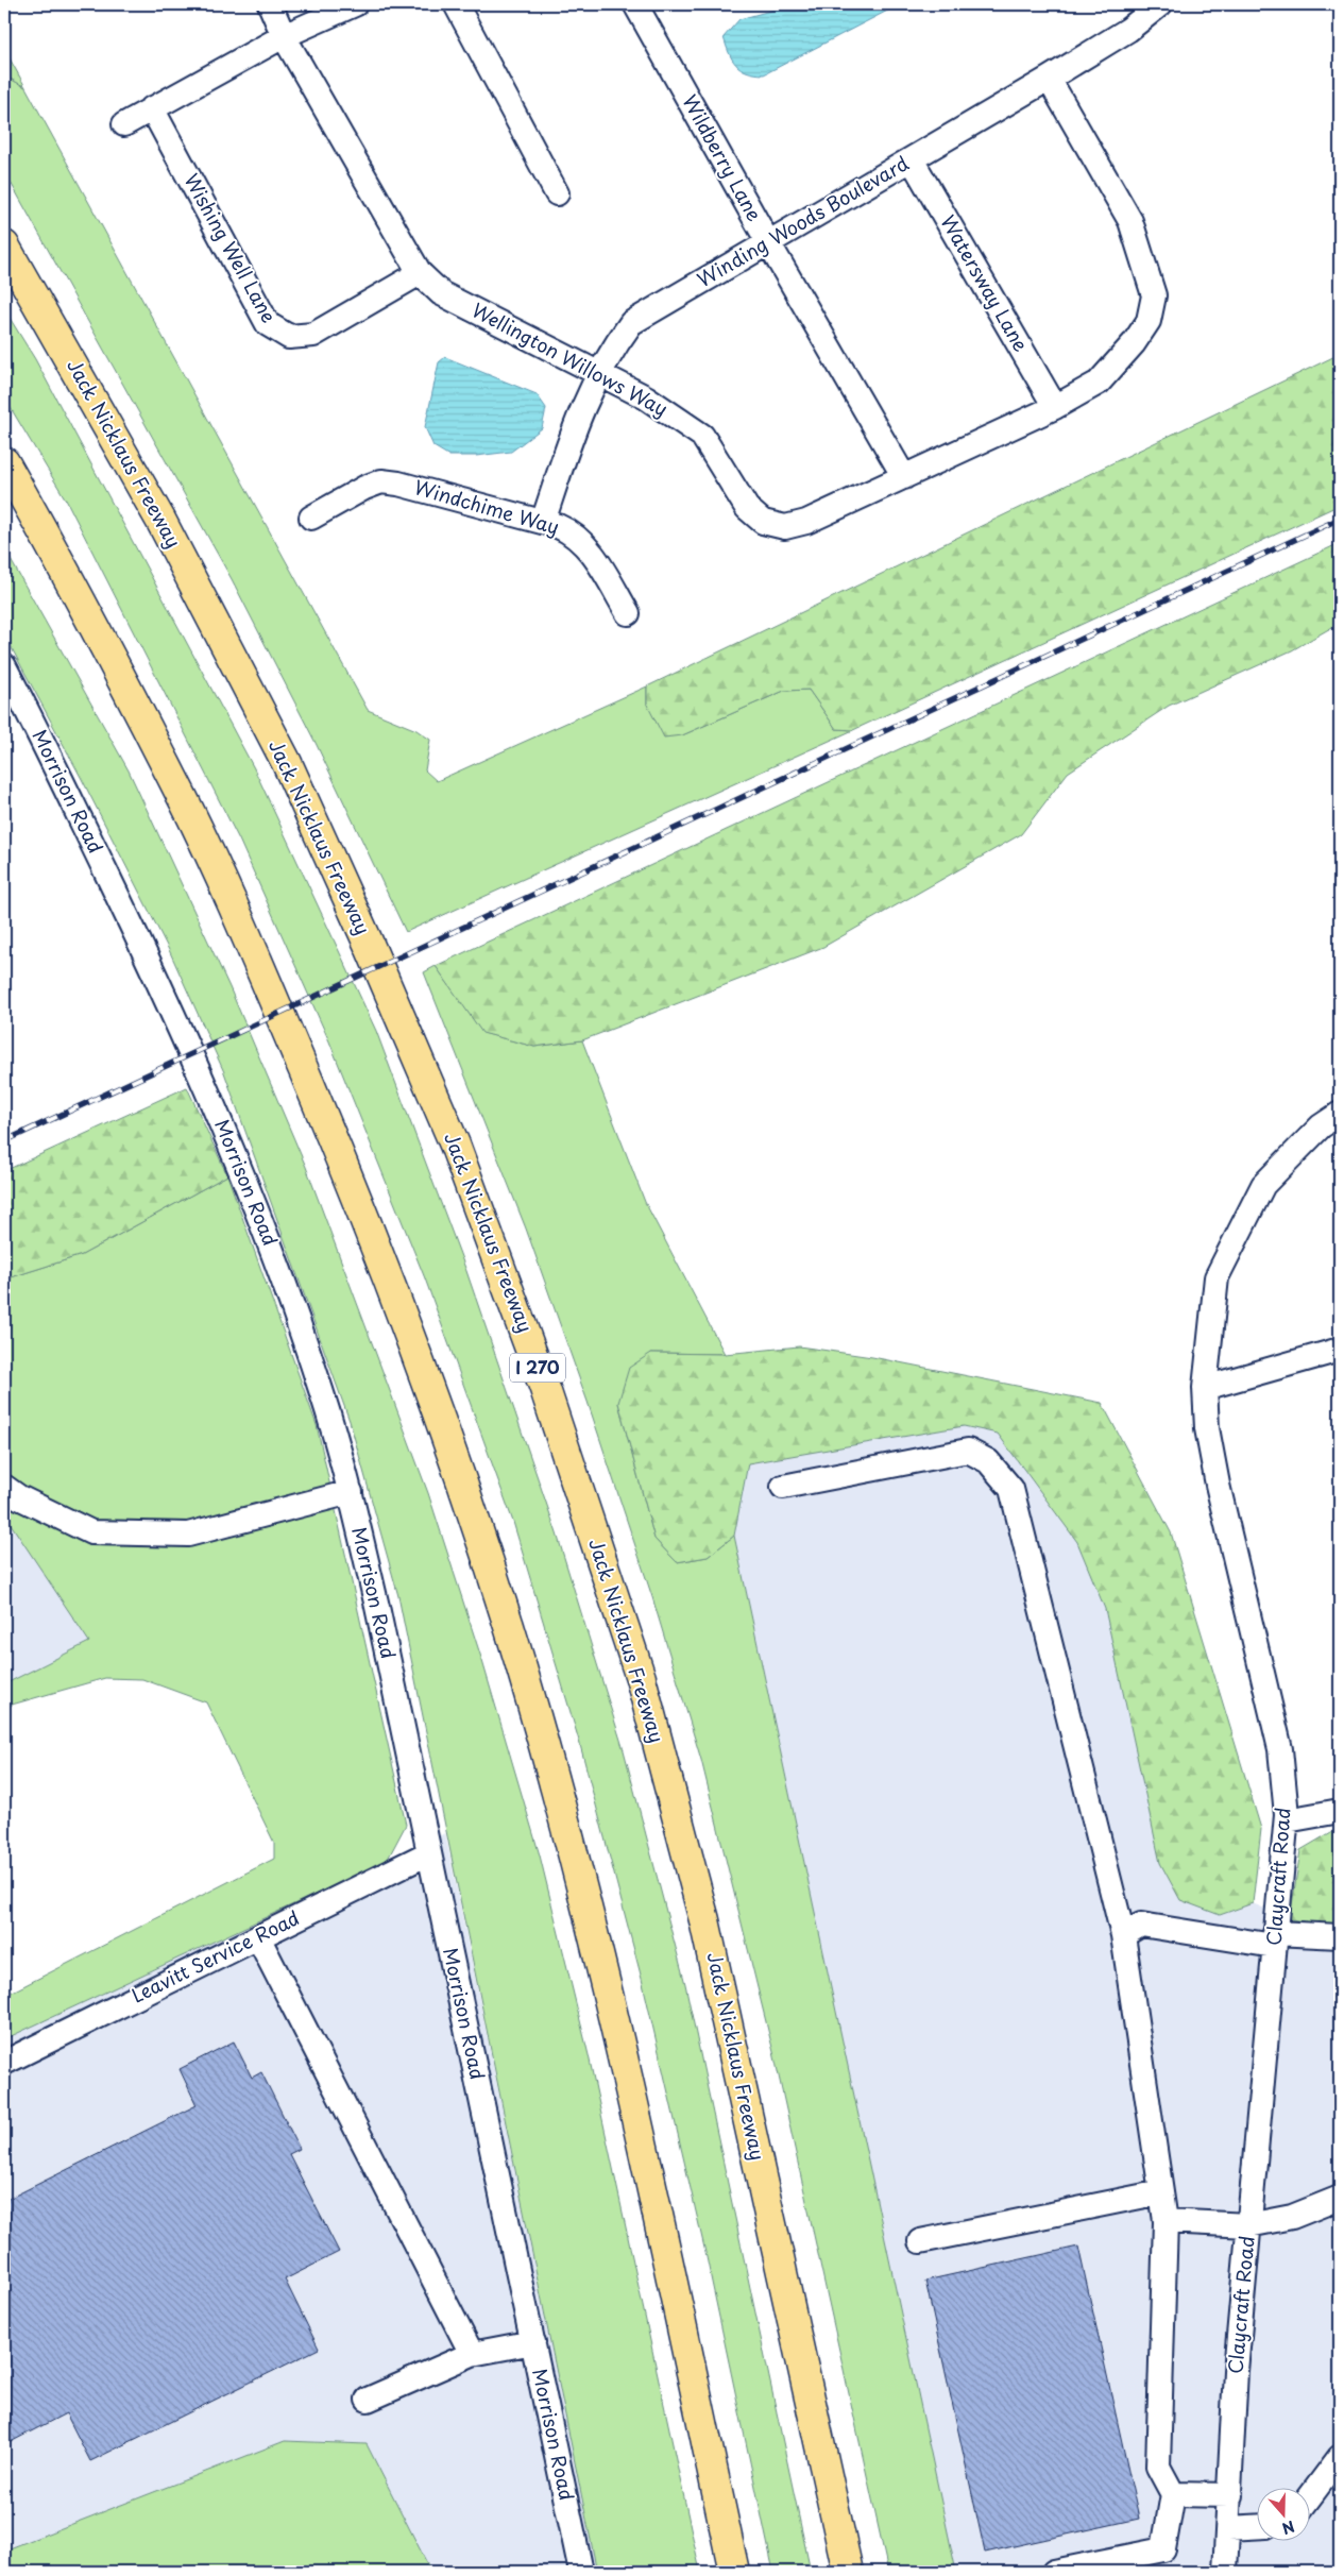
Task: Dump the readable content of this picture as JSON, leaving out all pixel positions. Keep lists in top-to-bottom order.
{
  "streets": {
    "highway": ["Jack Nicklaus Freeway", "I 270"],
    "street": [
      "Wildberry Lane",
      "Winding Woods Boulevard",
      "Wishing Well Lane",
      "Watersway Lane",
      "Wellington Willows Way",
      "Windchime Way",
      "Morrison Road",
      "Claycraft Road",
      "Leavitt Service Road"
    ]
  },
  "crossings": [
    ["Wildberry Lane", "Winding Woods Boulevard"],
    ["Wildberry Lane", "Wellington Willows Way"],
    ["Winding Woods Boulevard", "Watersway Lane"],
    ["Winding Woods Boulevard", "Wellington Willows Way"],
    ["Winding Woods Boulevard", "Windchime Way"],
    ["Wishing Well Lane", "Wellington Willows Way"],
    ["Watersway Lane", "Wellington Willows Way"],
    ["Morrison Road", "Leavitt Service Road"]
  ],
  "north": "bottom"
}
